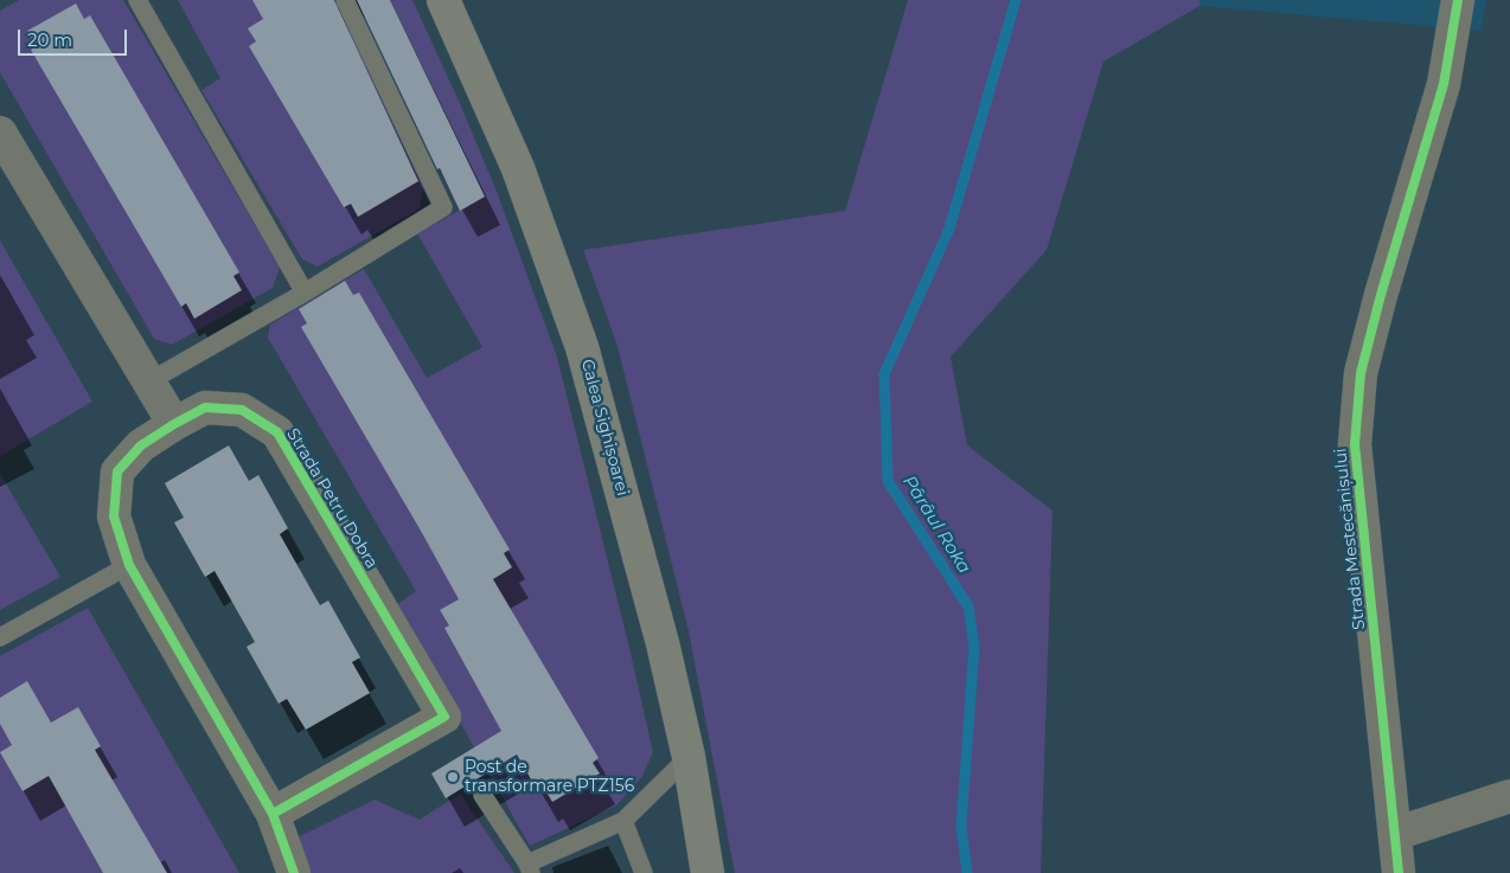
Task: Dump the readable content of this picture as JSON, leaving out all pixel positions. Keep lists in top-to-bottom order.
{
  "streets": {
    "main road": ["Calea Sighișoarei"],
    "street": ["Strada Petru Dobra", "Strada Mestecănișului"]
  },
  "water": ["Pârâul Roka"],
  "places": ["Post de transformare PTZ156"],
  "scale_bar": "20 m"
}
